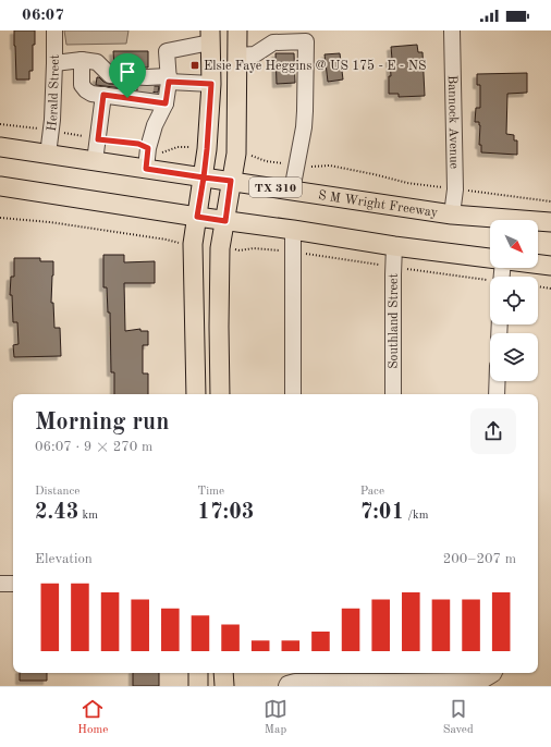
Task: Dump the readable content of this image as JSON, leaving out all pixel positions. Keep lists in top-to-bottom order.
{
  "streets": {
    "main road": ["TX 310", "S M Wright Freeway"],
    "street": ["Herald Street", "Bannock Avenue", "Southland Street"]
  },
  "crossings": [
    ["Herald Street", "S M Wright Freeway"],
    ["Bannock Avenue", "S M Wright Freeway"]
  ],
  "places": {
    "transit": ["Elsie Faye Heggins @ US 175 - E - NS"]
  },
  "north": "bottom right",
  "page": {
    "status": "06:07",
    "heading": ["Morning run", "06:07 · 9 × 270 m"],
    "stats": [
      ["Distance", "2.43 km"],
      ["Time", "17:03"],
      ["Pace", "7:01 /km"]
    ],
    "chart": ["Elevation", "200–207 m"],
    "tabs": ["Home", "Map", "Saved"]
  }
}
